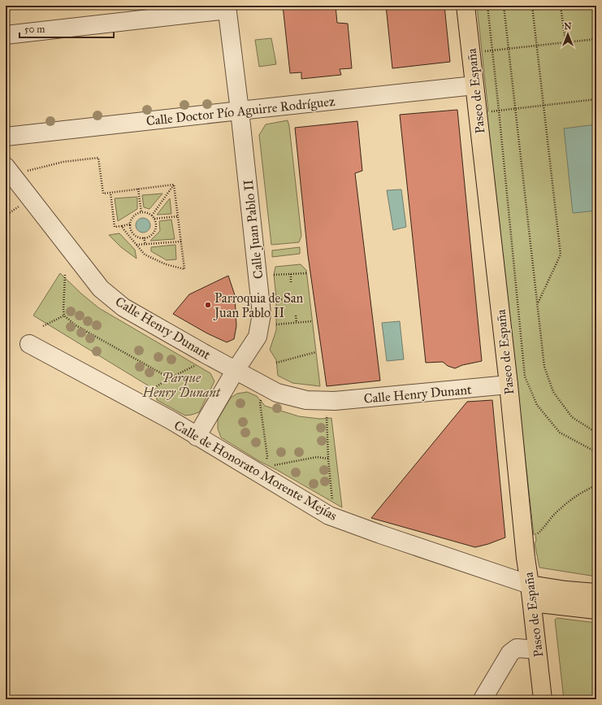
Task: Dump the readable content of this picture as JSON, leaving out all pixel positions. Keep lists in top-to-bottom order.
{
  "streets": {
    "main road": ["Paseo de España"],
    "street": [
      "Calle Doctor Pío Aguirre Rodríguez",
      "Calle Juan Pablo II",
      "Calle Henry Dunant",
      "Calle de Honorato Morente Mejías"
    ]
  },
  "crossings": [
    ["Paseo de España", "Calle Doctor Pío Aguirre Rodríguez"],
    ["Paseo de España", "Calle Henry Dunant"],
    ["Paseo de España", "Calle de Honorato Morente Mejías"],
    ["Calle Doctor Pío Aguirre Rodríguez", "Calle Juan Pablo II"],
    ["Calle Juan Pablo II", "Calle Henry Dunant"],
    ["Calle Juan Pablo II", "Calle de Honorato Morente Mejías"]
  ],
  "parks": ["Parque Henry Dunant"],
  "places": ["Parroquia de San Juan Pablo II"],
  "scale_bar": "50 m",
  "north": "top"
}
